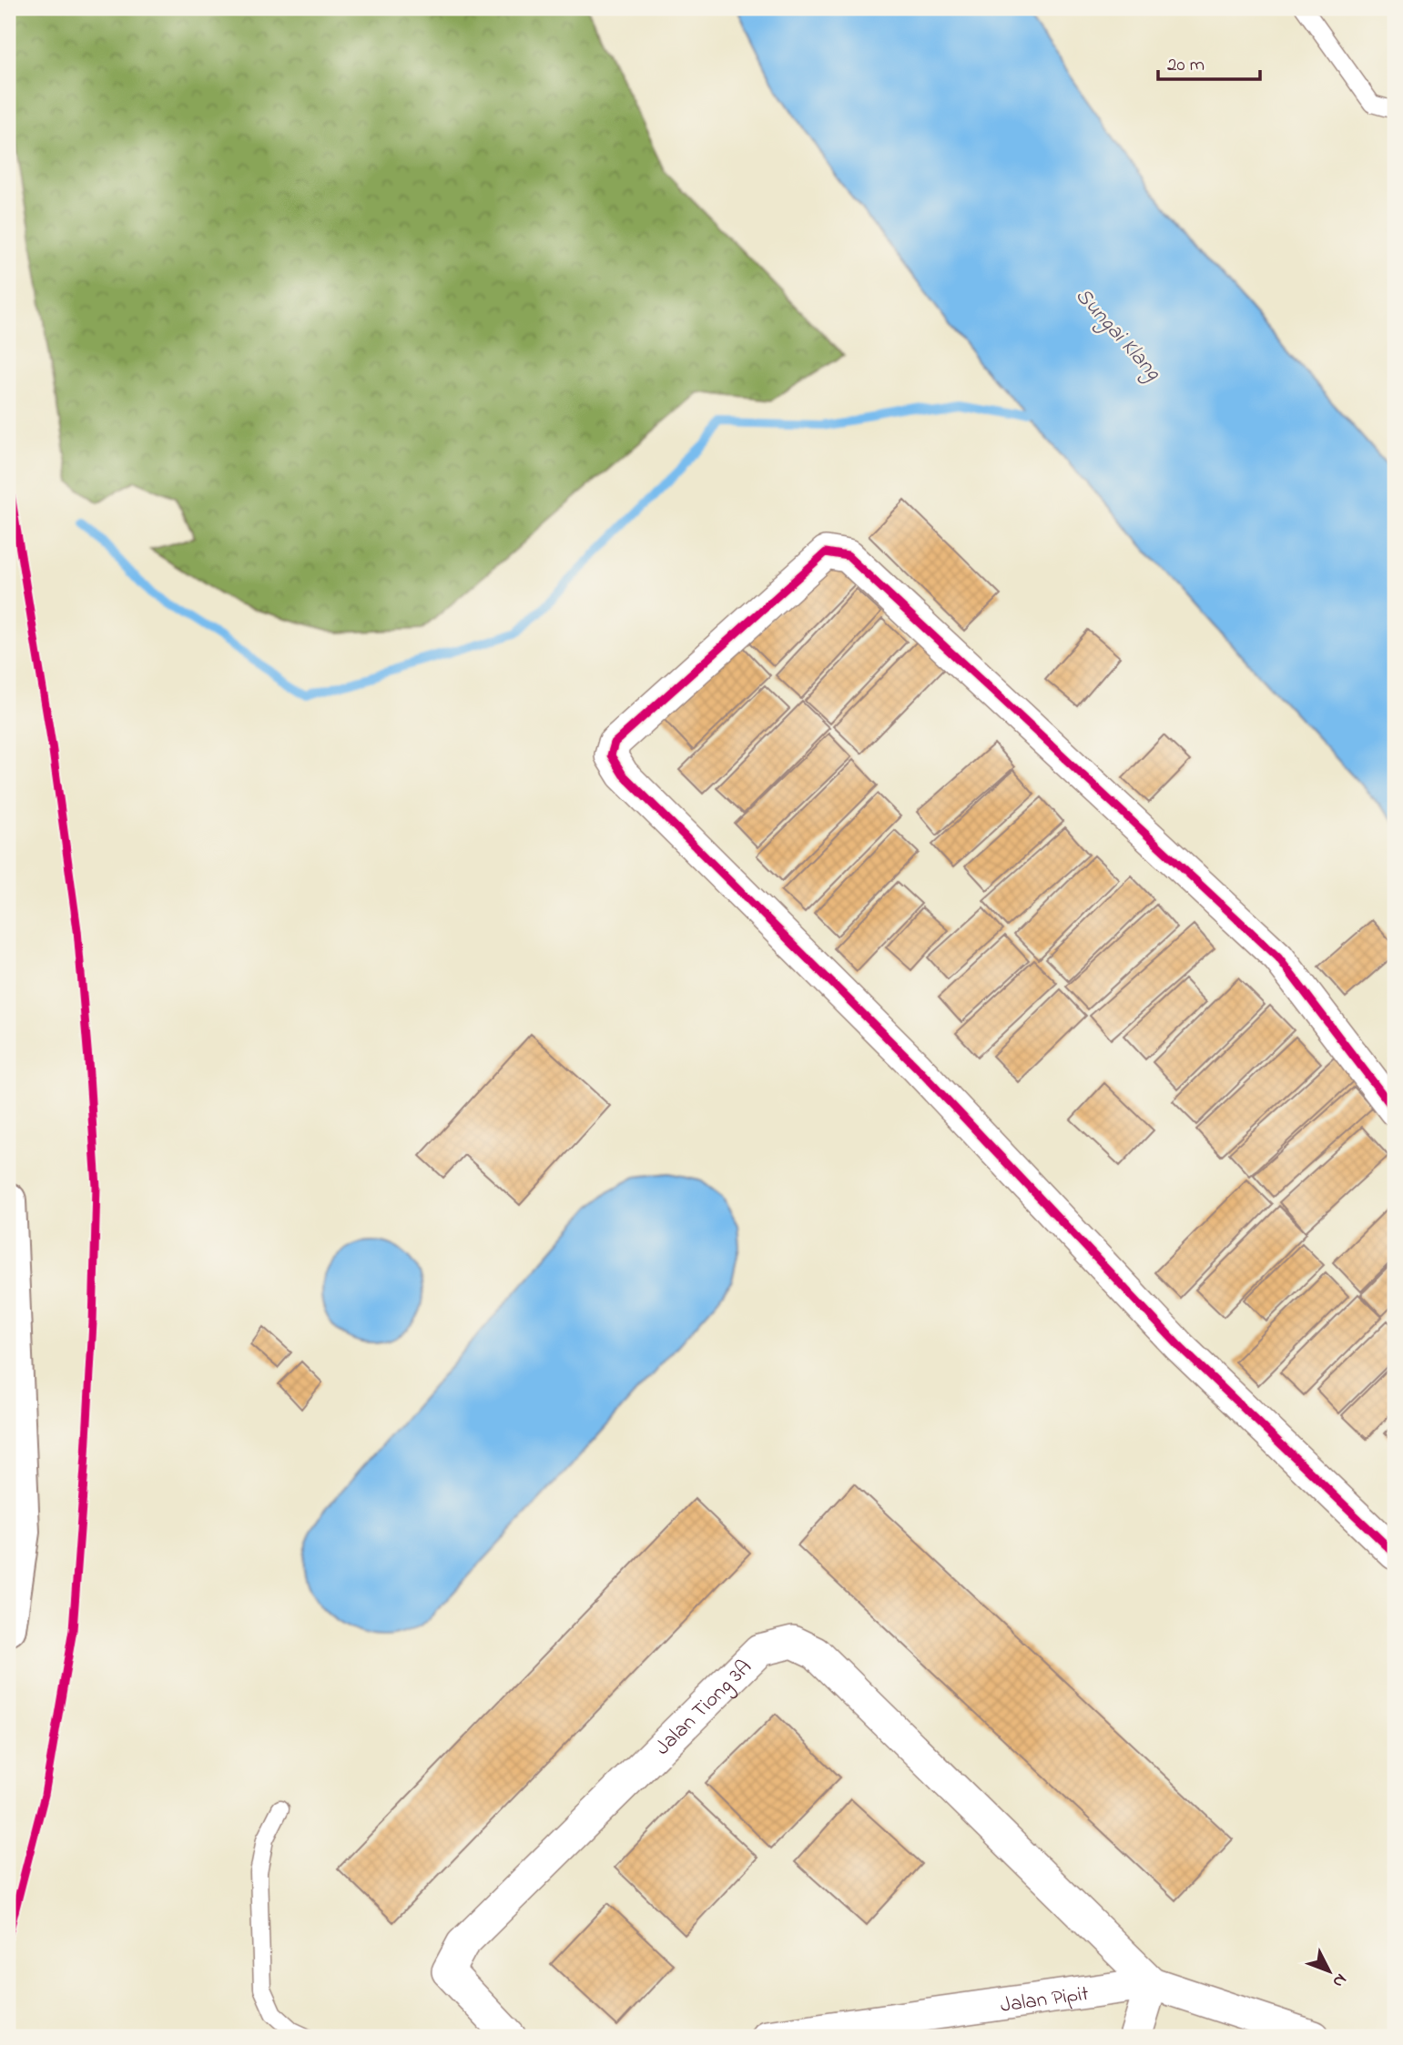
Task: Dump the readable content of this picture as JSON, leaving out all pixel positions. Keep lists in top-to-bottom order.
{
  "streets": {
    "street": ["Jalan Tiong 3A", "Jalan Pipit"]
  },
  "crossings": [
    ["Jalan Tiong 3A", "Jalan Pipit"]
  ],
  "water": ["Sungai Klang"],
  "scale_bar": "20 m",
  "north": "bottom right"
}
